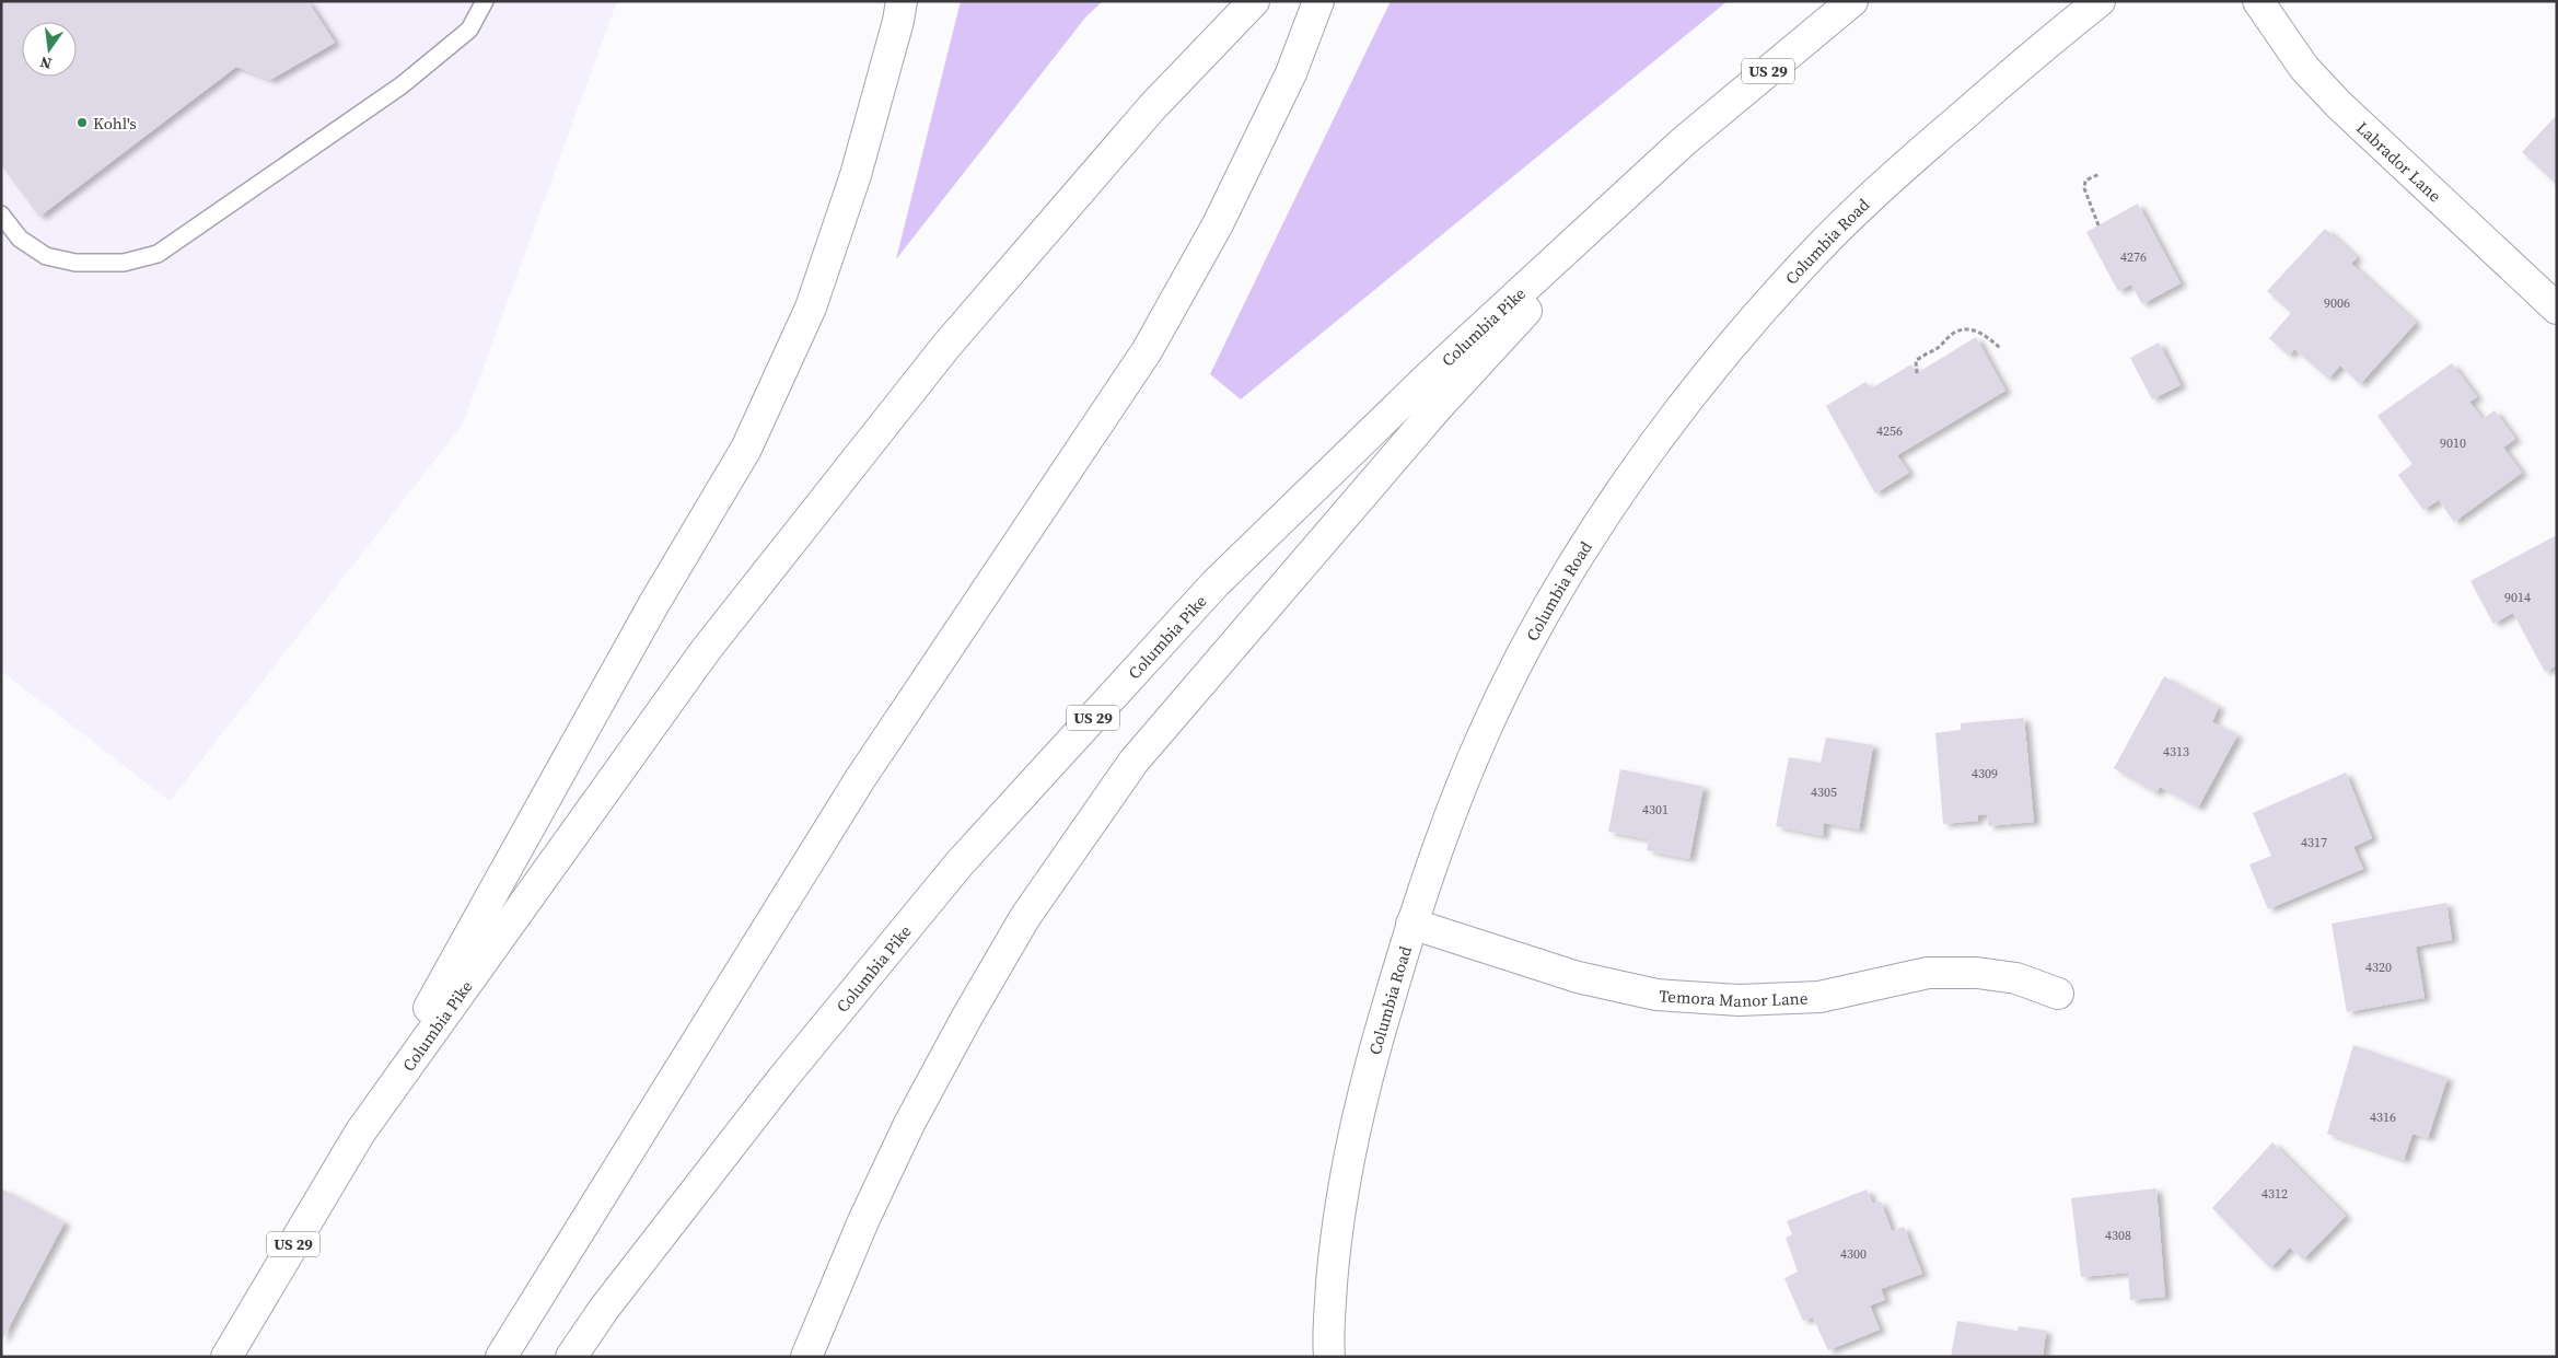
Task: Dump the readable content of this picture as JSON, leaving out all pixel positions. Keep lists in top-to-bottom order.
{
  "streets": {
    "main road": [
      "US 29",
      "Labrador Lane",
      "Columbia Road",
      "Columbia Pike",
      "Temora Manor Lane"
    ]
  },
  "crossings": [
    ["Columbia Road", "Temora Manor Lane"]
  ],
  "places": ["Kohl's"],
  "house_numbers": [
    "4276",
    "9006",
    "4256",
    "9010",
    "9014",
    "4313",
    "4309",
    "4305",
    "4301",
    "4317",
    "4320",
    "4316",
    "4312",
    "4308",
    "4300"
  ],
  "north": "bottom"
}
